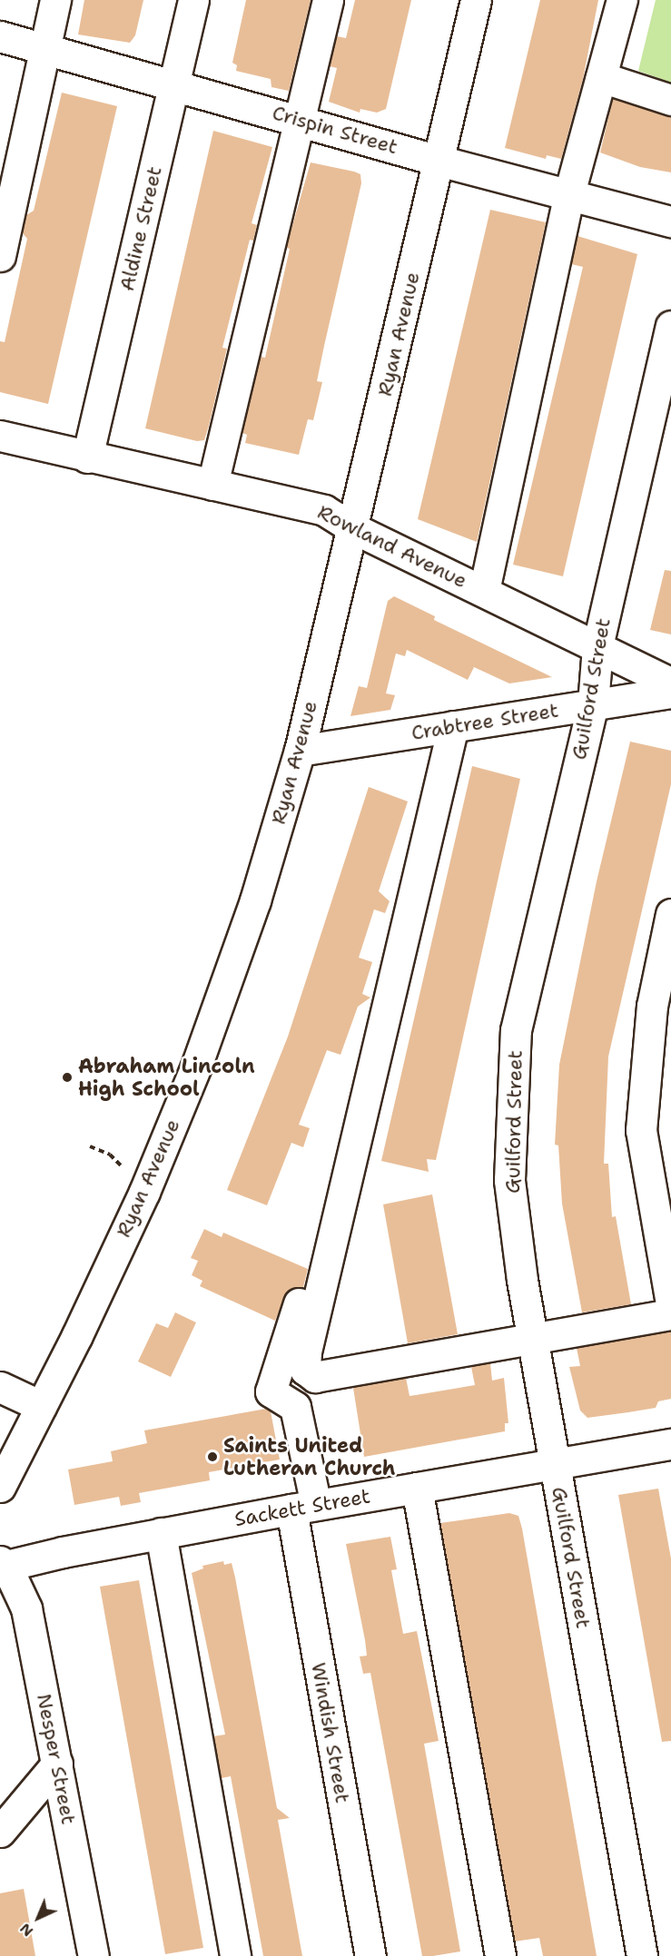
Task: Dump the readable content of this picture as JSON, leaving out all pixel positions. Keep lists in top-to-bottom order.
{
  "streets": {
    "street": [
      "Crispin Street",
      "Aldine Street",
      "Ryan Avenue",
      "Rowland Avenue",
      "Guilford Street",
      "Crabtree Street",
      "Sackett Street",
      "Windish Street",
      "Nesper Street"
    ]
  },
  "crossings": [
    ["Crispin Street", "Aldine Street"],
    ["Crispin Street", "Ryan Avenue"],
    ["Aldine Street", "Rowland Avenue"],
    ["Ryan Avenue", "Rowland Avenue"],
    ["Ryan Avenue", "Crabtree Street"],
    ["Rowland Avenue", "Guilford Street"],
    ["Guilford Street", "Crabtree Street"],
    ["Guilford Street", "Sackett Street"],
    ["Sackett Street", "Windish Street"],
    ["Sackett Street", "Nesper Street"]
  ],
  "places": ["Abraham Lincoln High School", "Saints United Lutheran Church"],
  "north": "bottom left"
}
